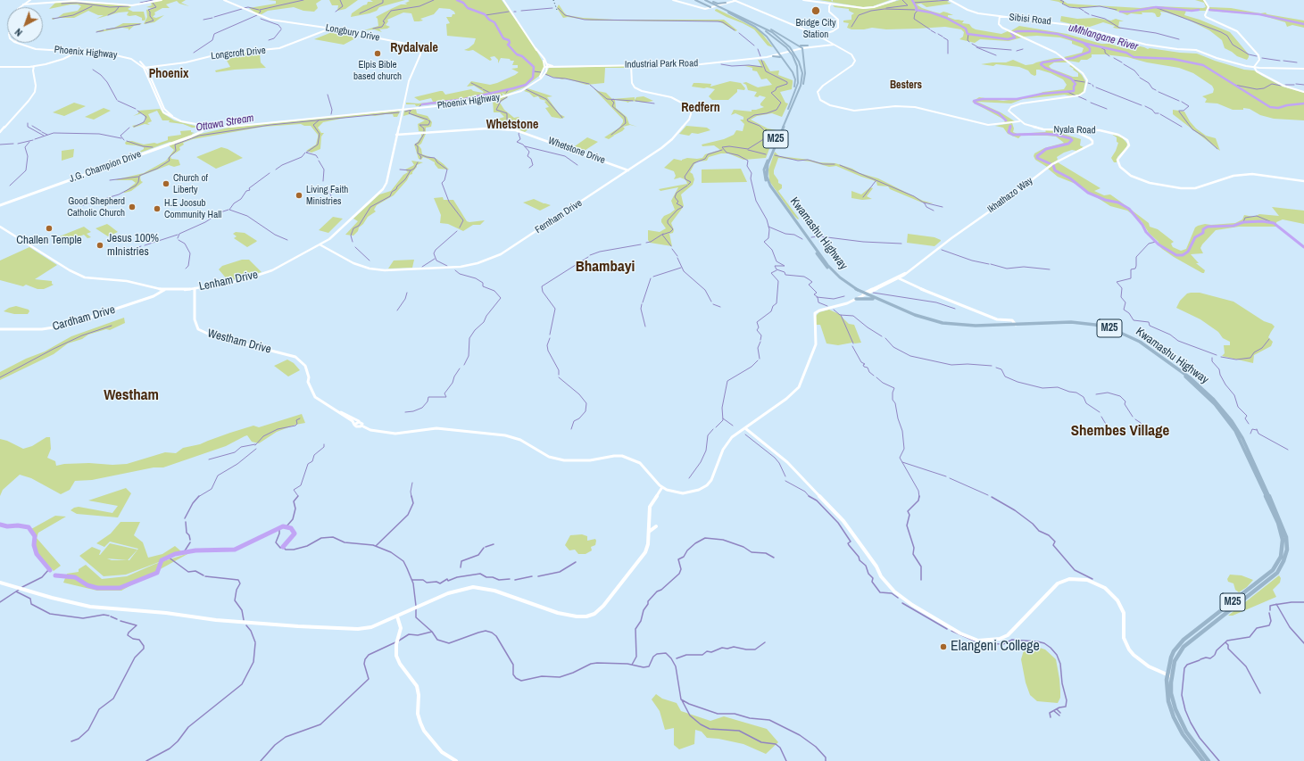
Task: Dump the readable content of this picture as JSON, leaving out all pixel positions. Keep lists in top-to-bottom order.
{
  "streets": {
    "main road": [
      "Phoenix Highway",
      "M25",
      "J.G. Champion Drive",
      "Kwamashu Highway"
    ],
    "street": [
      "Sibisi Road",
      "Longbury Drive",
      "Longcroft Drive",
      "Industrial Park Road",
      "Nyala Road",
      "Whetstone Drive",
      "Ikhathazo Way",
      "Fernham Drive",
      "Lenham Drive",
      "Cardham Drive",
      "Westham Drive"
    ]
  },
  "crossings": [
    ["Sibisi Road", "Nyala Road"],
    ["Longbury Drive", "Phoenix Highway"],
    ["Longbury Drive", "Longcroft Drive"],
    ["Longbury Drive", "Lenham Drive"],
    ["Phoenix Highway", "Longcroft Drive"],
    ["Phoenix Highway", "Industrial Park Road"],
    ["Phoenix Highway", "J.G. Champion Drive"],
    ["Phoenix Highway", "Lenham Drive"],
    ["Industrial Park Road", "Fernham Drive"],
    ["Nyala Road", "Ikhathazo Way"],
    ["M25", "Kwamashu Highway"],
    ["Whetstone Drive", "Fernham Drive"],
    ["Whetstone Drive", "Lenham Drive"],
    ["Ikhathazo Way", "Kwamashu Highway"],
    ["Fernham Drive", "Lenham Drive"],
    ["Lenham Drive", "Cardham Drive"],
    ["Lenham Drive", "Westham Drive"]
  ],
  "districts": [
    "Rydalvale",
    "Phoenix",
    "Besters",
    "Redfern",
    "Whetstone",
    "Bhambayi",
    "Westham",
    "Shembes Village"
  ],
  "water": ["uMhlangane River", "Ottawa Stream"],
  "places": [
    "Bridge City Station",
    "Elpis Bible based church",
    "Church of Liberty",
    "Living Faith Ministries",
    "Good Shepherd Catholic Church",
    "H.E Joosub Community Hall",
    "Challen Temple",
    "Jesus 100% mInistries",
    "Elangeni College"
  ],
  "north": "bottom left"
}
